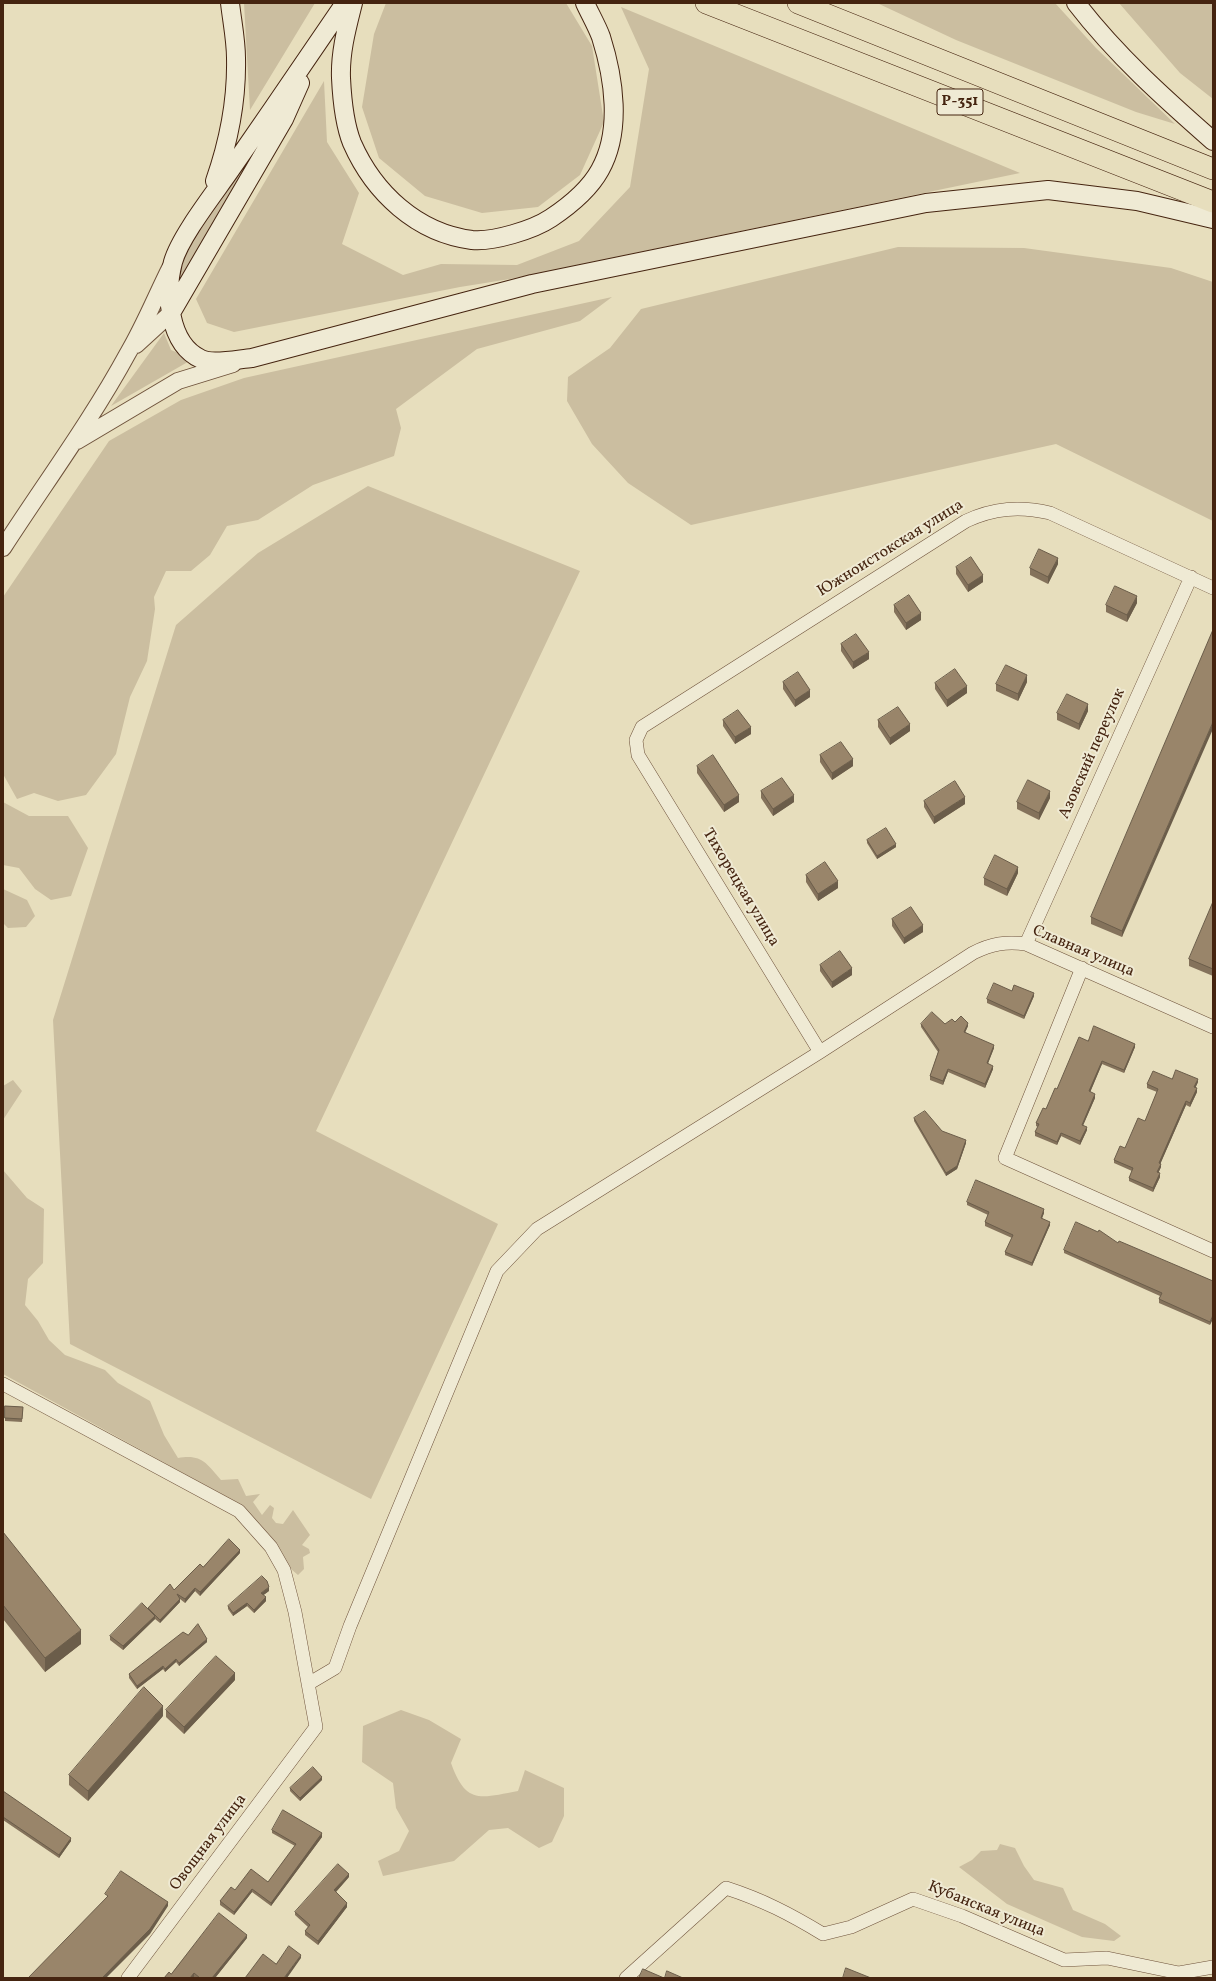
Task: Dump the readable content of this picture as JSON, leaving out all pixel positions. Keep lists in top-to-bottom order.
{
  "streets": {
    "highway": ["Р-351"],
    "street": [
      "Южноистокская улица",
      "Азовский переулок",
      "Тихорецкая улица",
      "Славная улица",
      "Овощная улица",
      "Кубанская улица"
    ]
  },
  "crossings": [
    ["Южноистокская улица", "Азовский переулок"],
    ["Южноистокская улица", "Тихорецкая улица"],
    ["Азовский переулок", "Славная улица"],
    ["Тихорецкая улица", "Славная улица"],
    ["Славная улица", "Овощная улица"]
  ]
}
